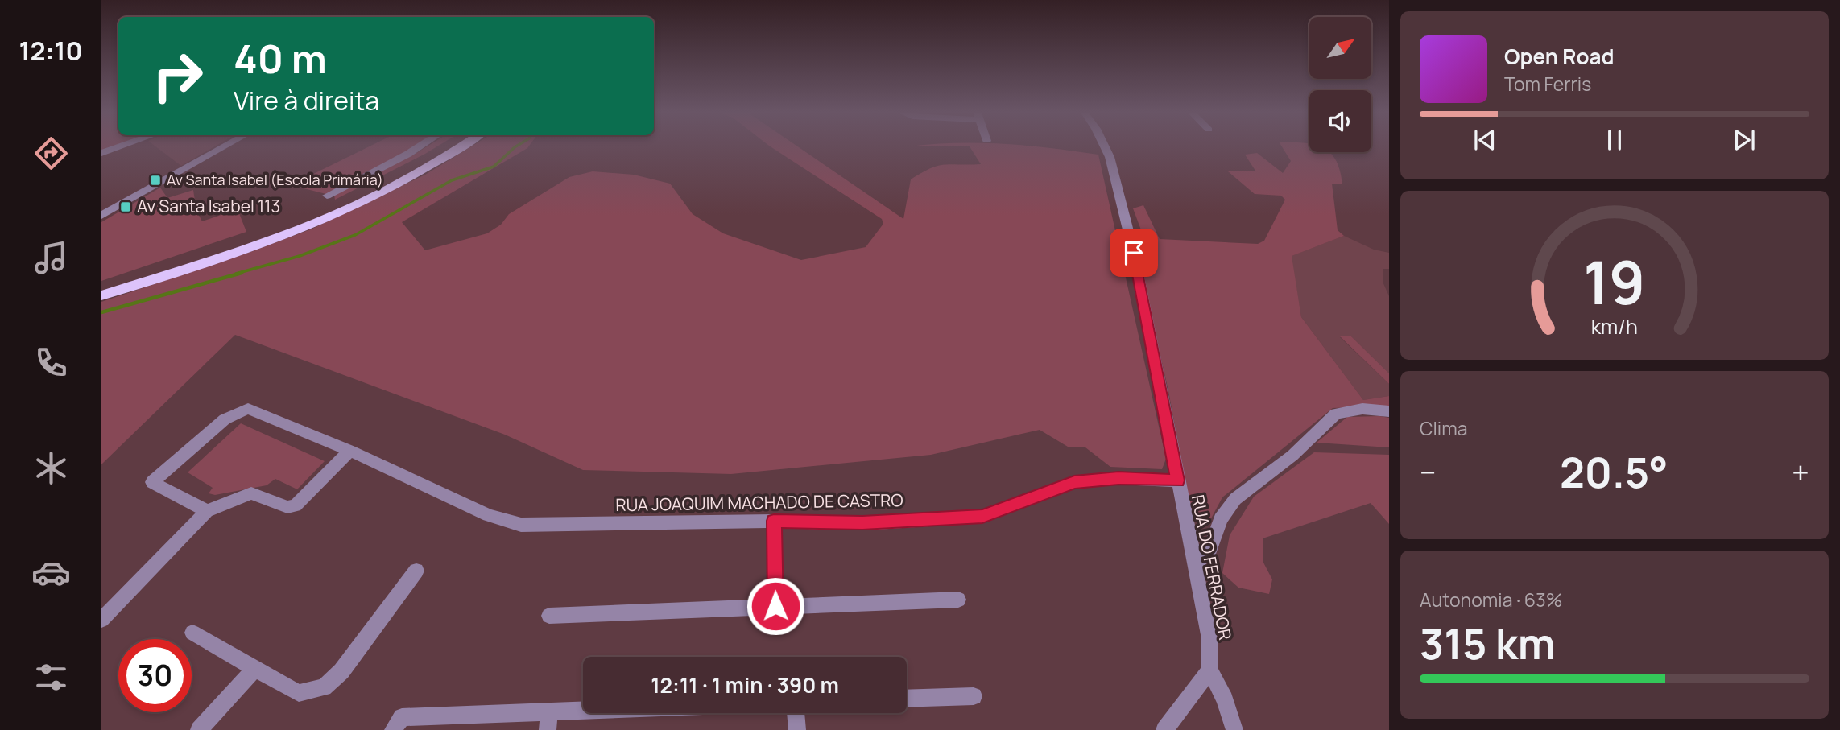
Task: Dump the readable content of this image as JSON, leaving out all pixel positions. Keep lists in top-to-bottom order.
{
  "streets": {
    "street": ["RUA JOAQUIM MACHADO DE CASTRO", "RUA DO FERRADOR"]
  },
  "crossings": [
    ["RUA JOAQUIM MACHADO DE CASTRO", "RUA DO FERRADOR"]
  ],
  "places": {
    "transit": ["Av Santa Isabel (Escola Primária)", "Av Santa Isabel 113"]
  },
  "north": "top right",
  "page": {
    "tabs": "12:10",
    "turn": ["40 m", "Vire à direita"],
    "song": ["Open Road", "Tom Ferris"],
    "tile": [
      "Clima",
      ["Autonomia · 63%", "315 km"]
    ],
    "heat": ["−", "20.5°", "+"],
    "limit": "30",
    "trip": "12:11 · 1 min · 390 m",
    "gauge": ["19", "km/h"]
  }
}
